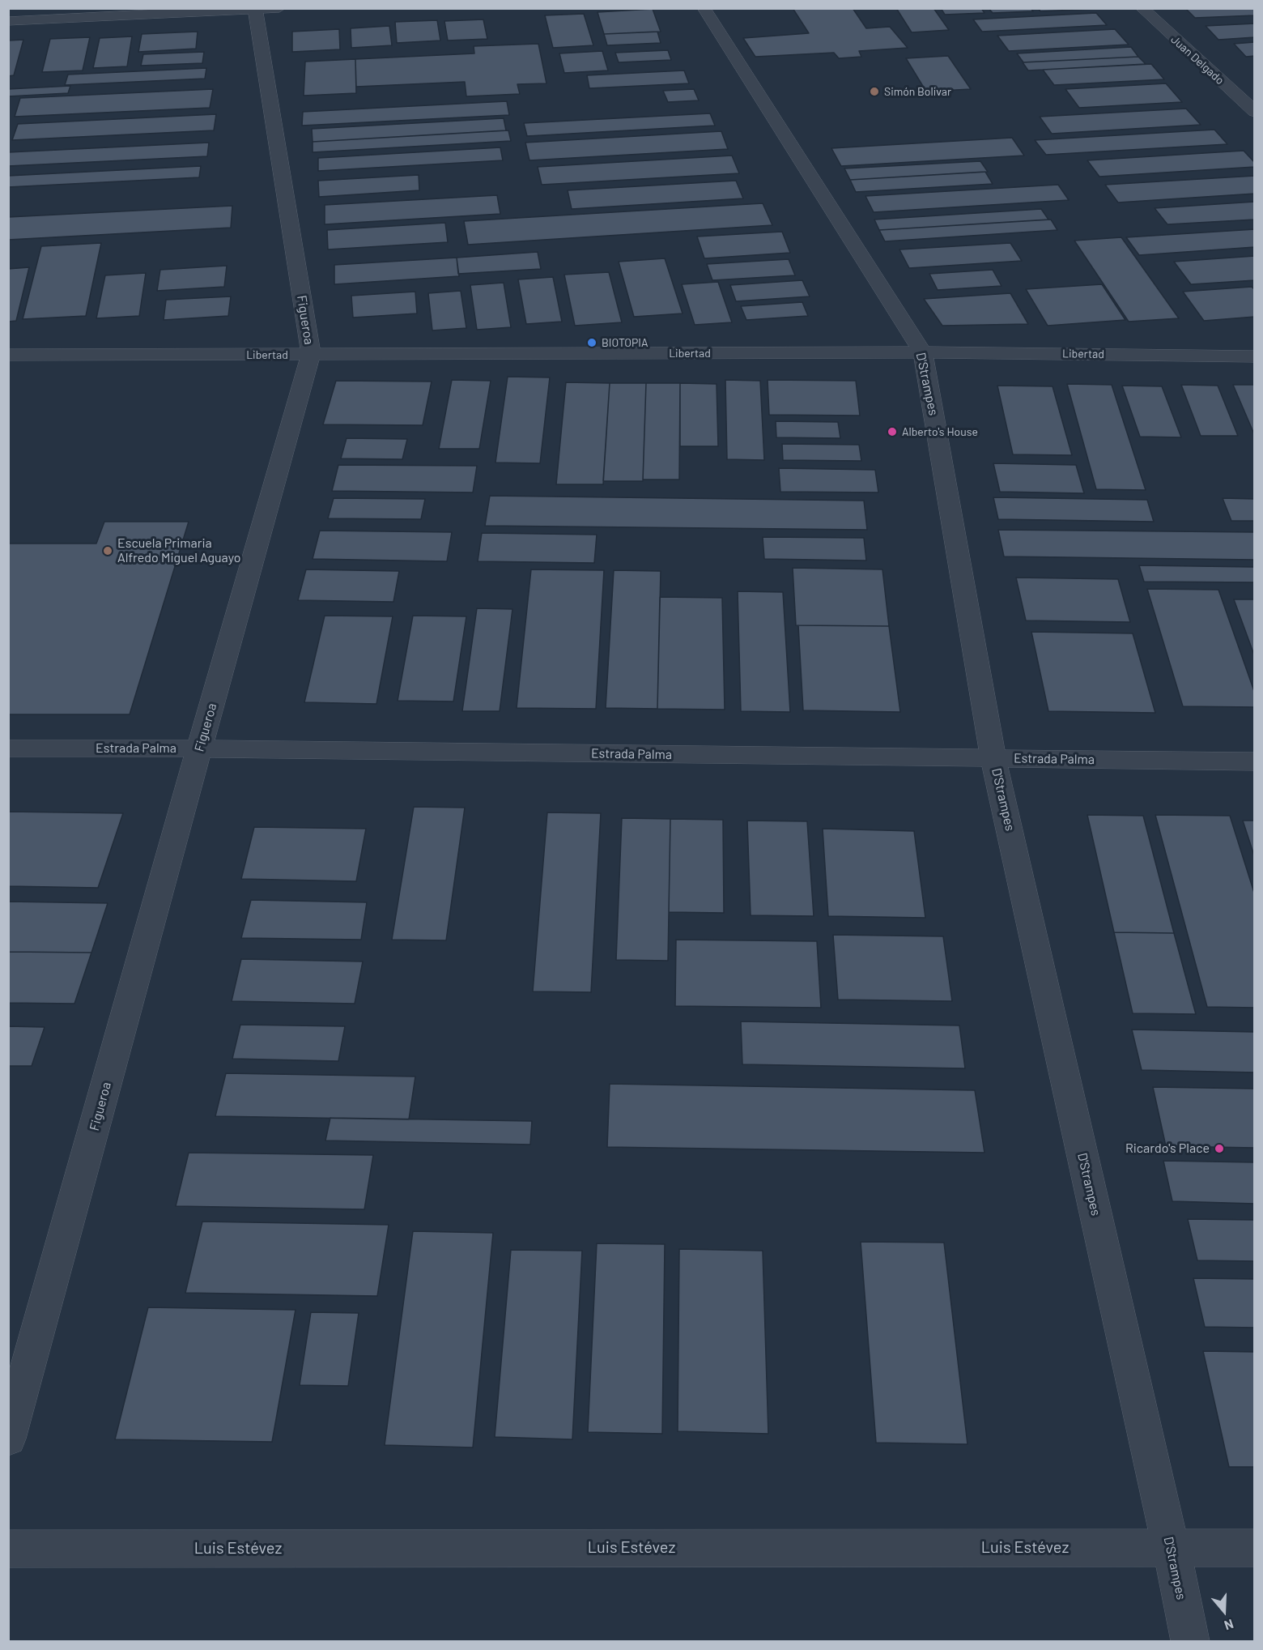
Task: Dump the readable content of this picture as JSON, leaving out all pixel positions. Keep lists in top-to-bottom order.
{
  "streets": {
    "street": [
      "Juan Delgado",
      "Figueroa",
      "Libertad",
      "D'Strampes",
      "Estrada Palma",
      "Luis Estévez"
    ]
  },
  "crossings": [
    ["Figueroa", "Libertad"],
    ["Figueroa", "Estrada Palma"],
    ["Libertad", "D'Strampes"],
    ["D'Strampes", "Estrada Palma"],
    ["D'Strampes", "Luis Estévez"]
  ],
  "places": [
    "Simón Bolivar",
    "BIOTOPIA",
    "Alberto's House",
    "Escuela Primaria Alfredo Miguel Aguayo",
    "Ricardo's Place"
  ],
  "north": "bottom"
}
